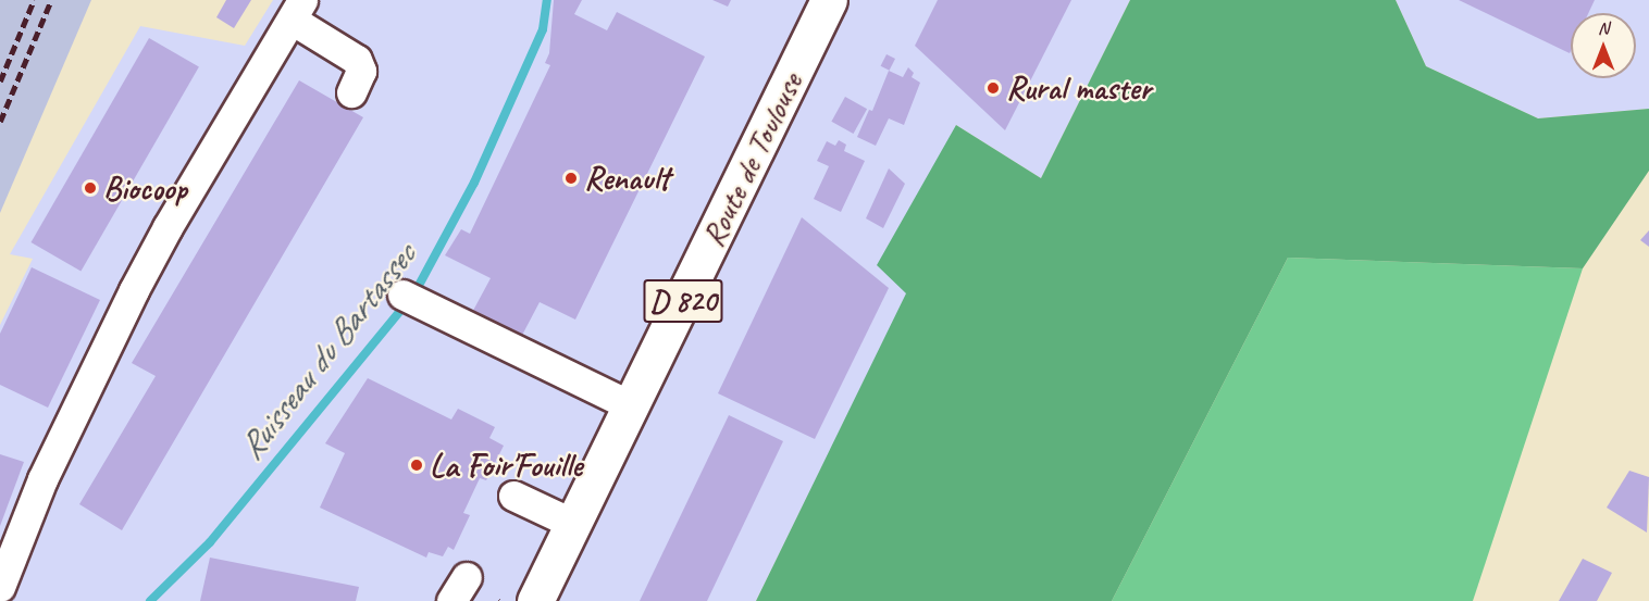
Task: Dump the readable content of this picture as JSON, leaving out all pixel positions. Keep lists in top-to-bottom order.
{
  "streets": {
    "main road": ["Route de Toulouse", "D 820"]
  },
  "water": ["Ruisseau du Bartassec"],
  "places": [
    "Rural master",
    "Renault",
    "Biocoop",
    "La Foir'Fouille"
  ],
  "north": "top"
}
